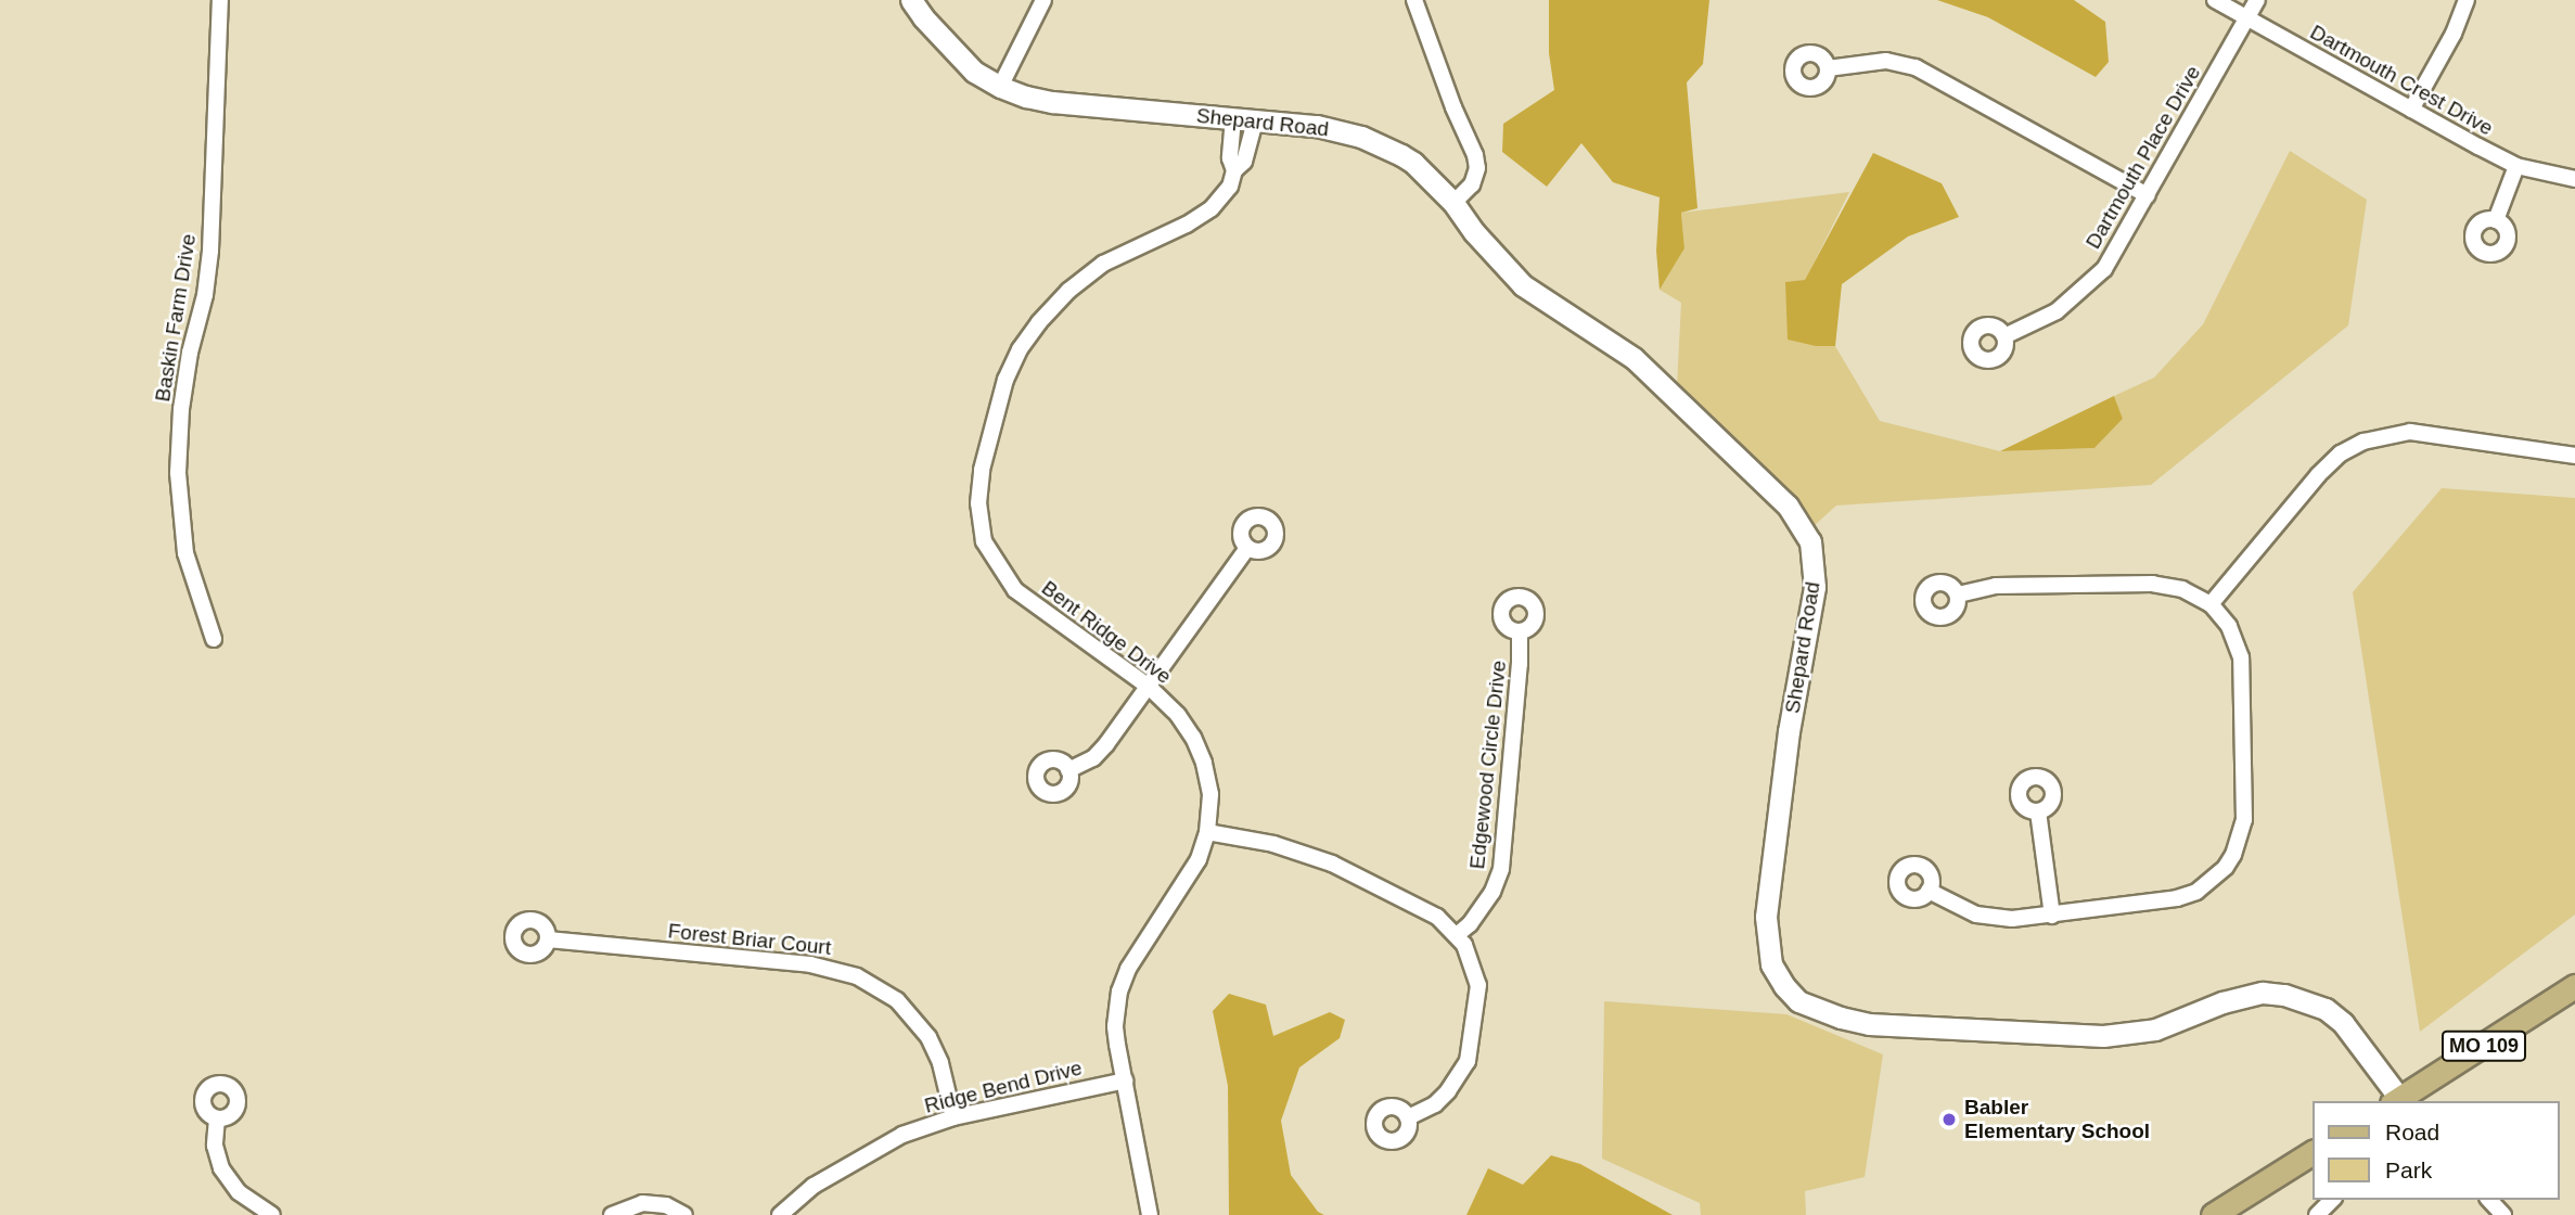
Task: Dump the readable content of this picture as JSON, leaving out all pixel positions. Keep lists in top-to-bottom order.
{
  "streets": {
    "main road": ["MO 109"],
    "street": [
      "Dartmouth Crest Drive",
      "Shepard Road",
      "Dartmouth Place Drive",
      "Baskin Farm Drive",
      "Bent Ridge Drive",
      "Edgewood Circle Drive",
      "Forest Briar Court",
      "Ridge Bend Drive"
    ]
  },
  "crossings": [
    ["Dartmouth Crest Drive", "Dartmouth Place Drive"],
    ["Shepard Road", "Bent Ridge Drive"],
    ["Shepard Road", "MO 109"],
    ["Bent Ridge Drive", "Ridge Bend Drive"],
    ["Forest Briar Court", "Ridge Bend Drive"]
  ],
  "places": ["Babler Elementary School"],
  "legend": ["Road", "Park"]
}
